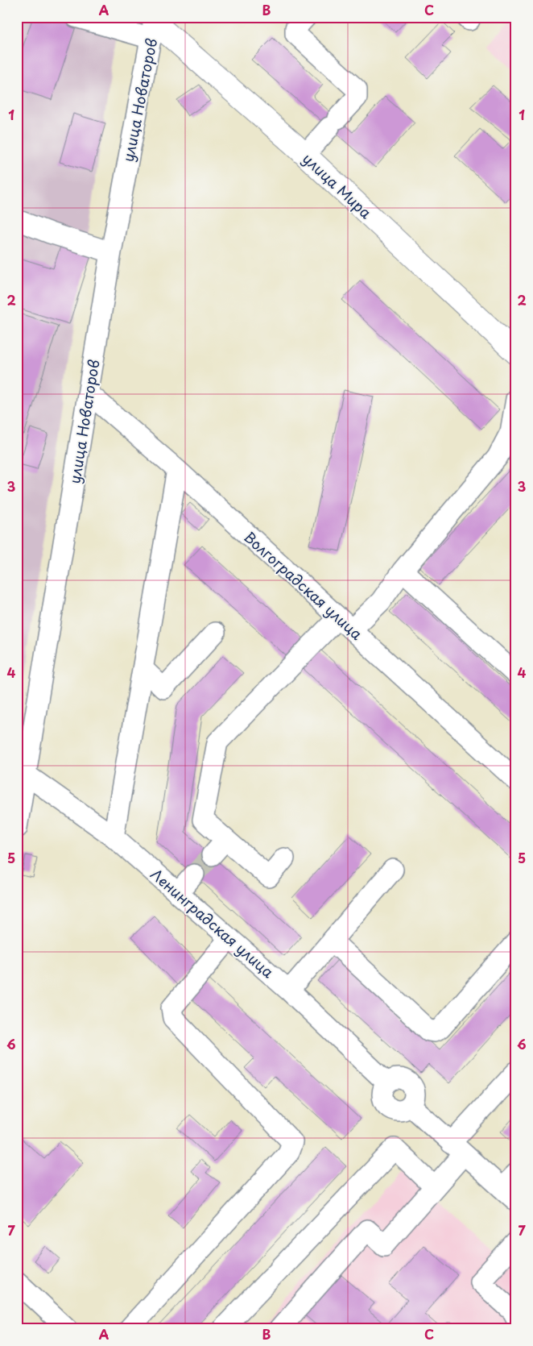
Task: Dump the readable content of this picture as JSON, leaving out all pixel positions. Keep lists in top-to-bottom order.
{
  "streets": {
    "main road": ["улица Мира"],
    "street": ["улица Новаторов", "Волгоградская улица", "Ленинградская улица"]
  },
  "crossings": [
    ["улица Новаторов", "улица Мира"],
    ["улица Новаторов", "Волгоградская улица"],
    ["улица Новаторов", "Ленинградская улица"]
  ],
  "grid": {
    "columns": ["A", "B", "C"],
    "rows": [
      "1",
      "2",
      "3",
      "4",
      "5",
      "6",
      "7"
    ]
  }
}
